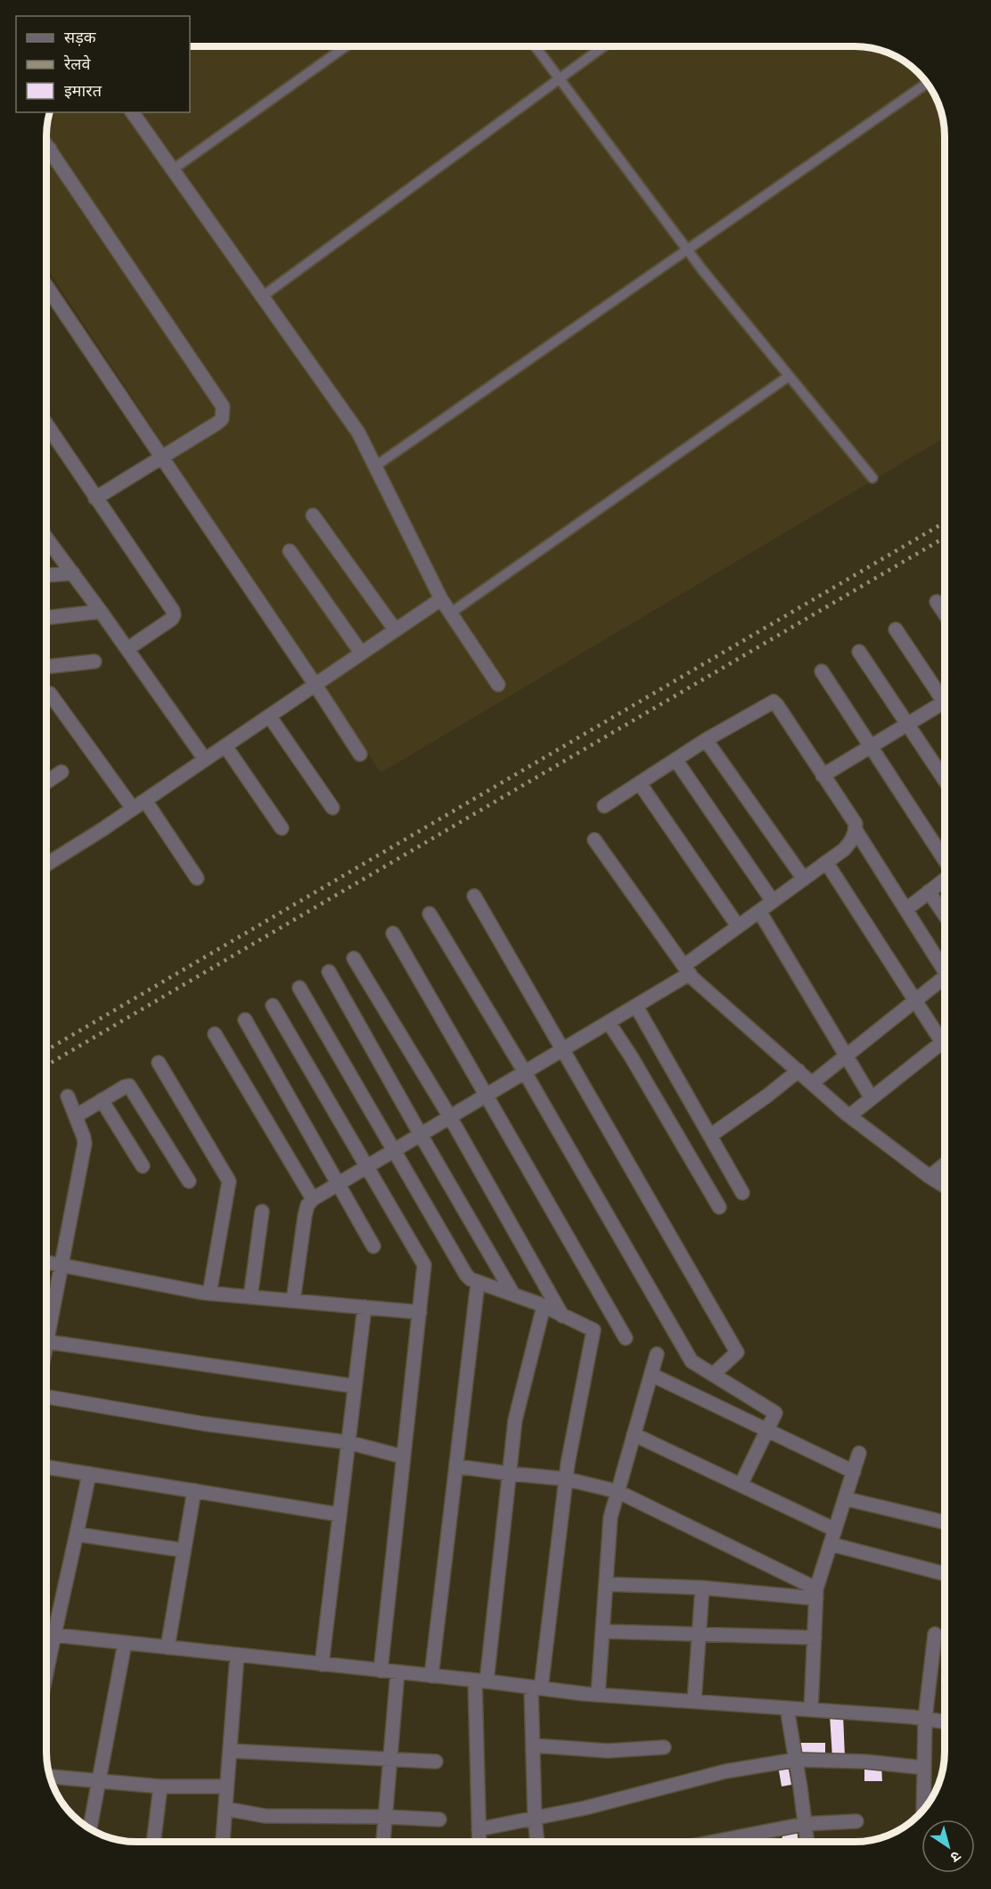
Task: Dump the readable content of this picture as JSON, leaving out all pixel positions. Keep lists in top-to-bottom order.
{
  "legend": ["सड़क", "रेलवे", "इमारत"],
  "north": "bottom right"
}
